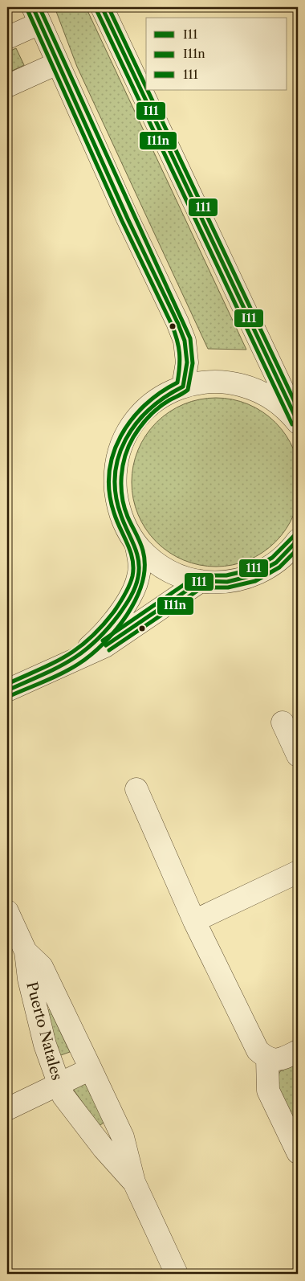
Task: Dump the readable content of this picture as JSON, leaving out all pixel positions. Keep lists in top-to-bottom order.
{
  "streets": {
    "street": ["Puerto Natales"]
  },
  "lines": ["transit line I11", "transit line I11n", "transit line 111"],
  "legend": ["I11", "I11n", "111"]
}
